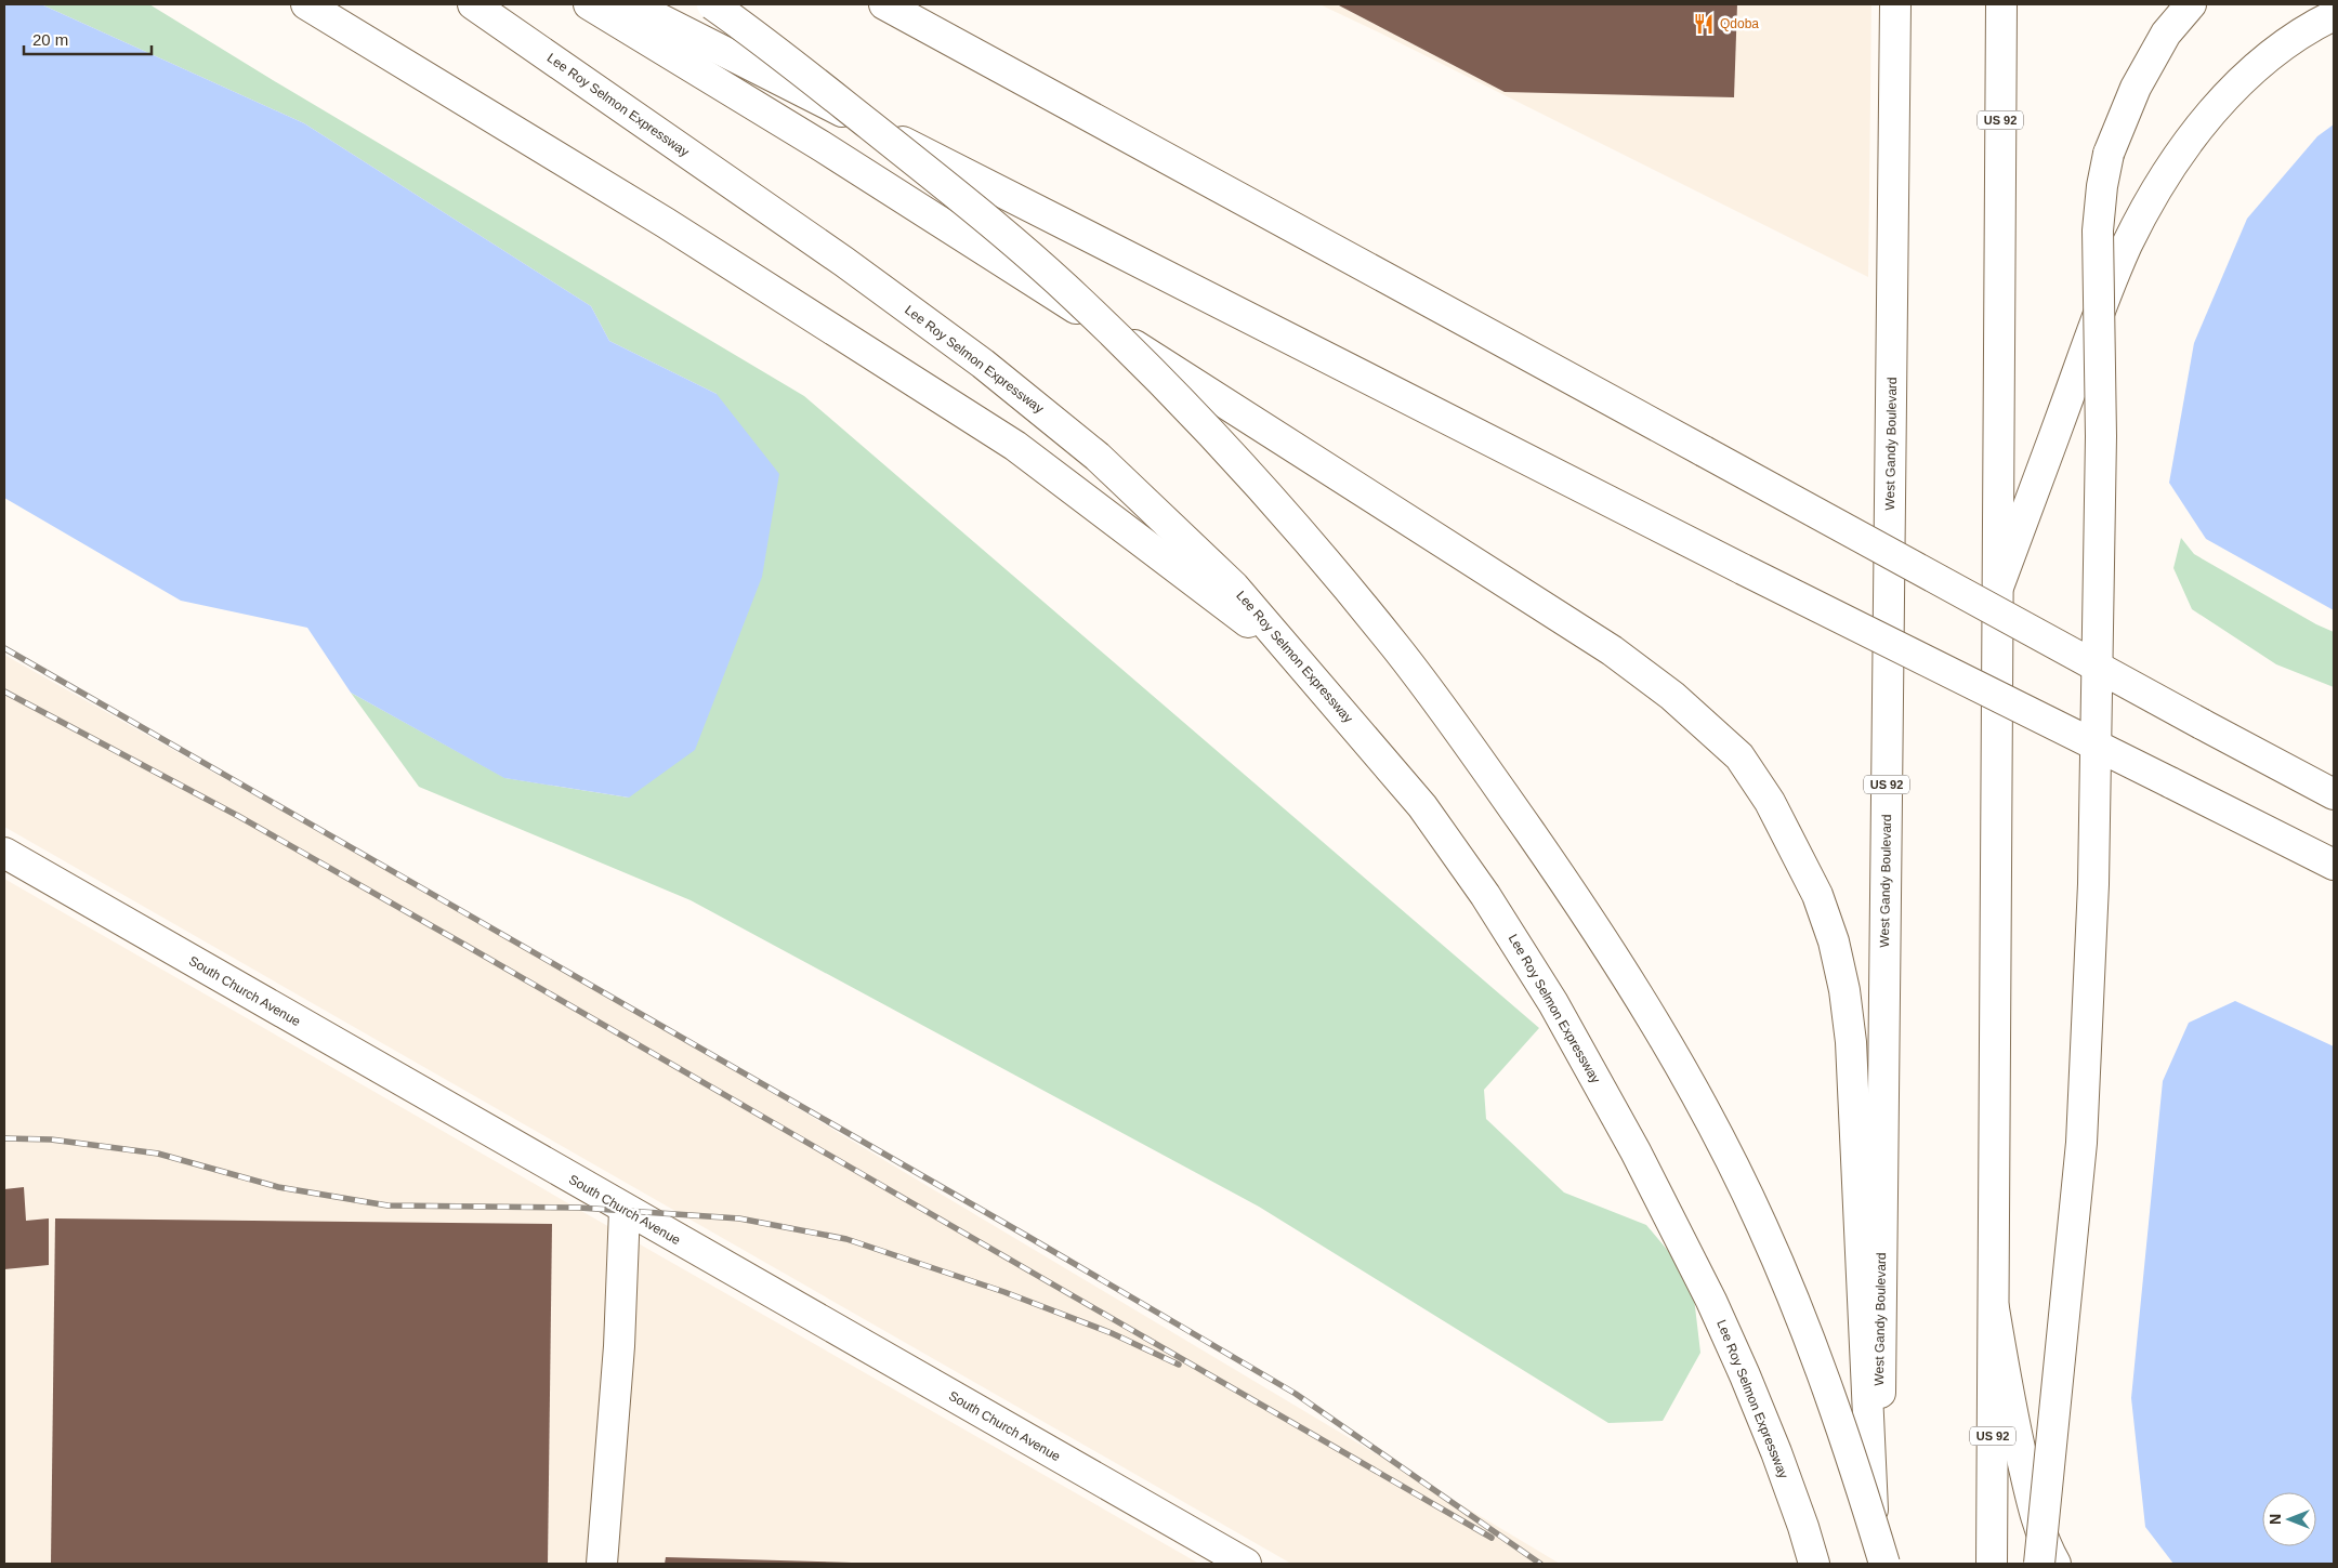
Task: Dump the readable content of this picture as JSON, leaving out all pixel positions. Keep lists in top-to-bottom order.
{
  "streets": {
    "main road": [
      "Lee Roy Selmon Expressway",
      "US 92",
      "West Gandy Boulevard",
      "South Church Avenue"
    ]
  },
  "places": {
    "restaurant": ["Qdoba"]
  },
  "scale_bar": "20 m",
  "north": "left"
}
